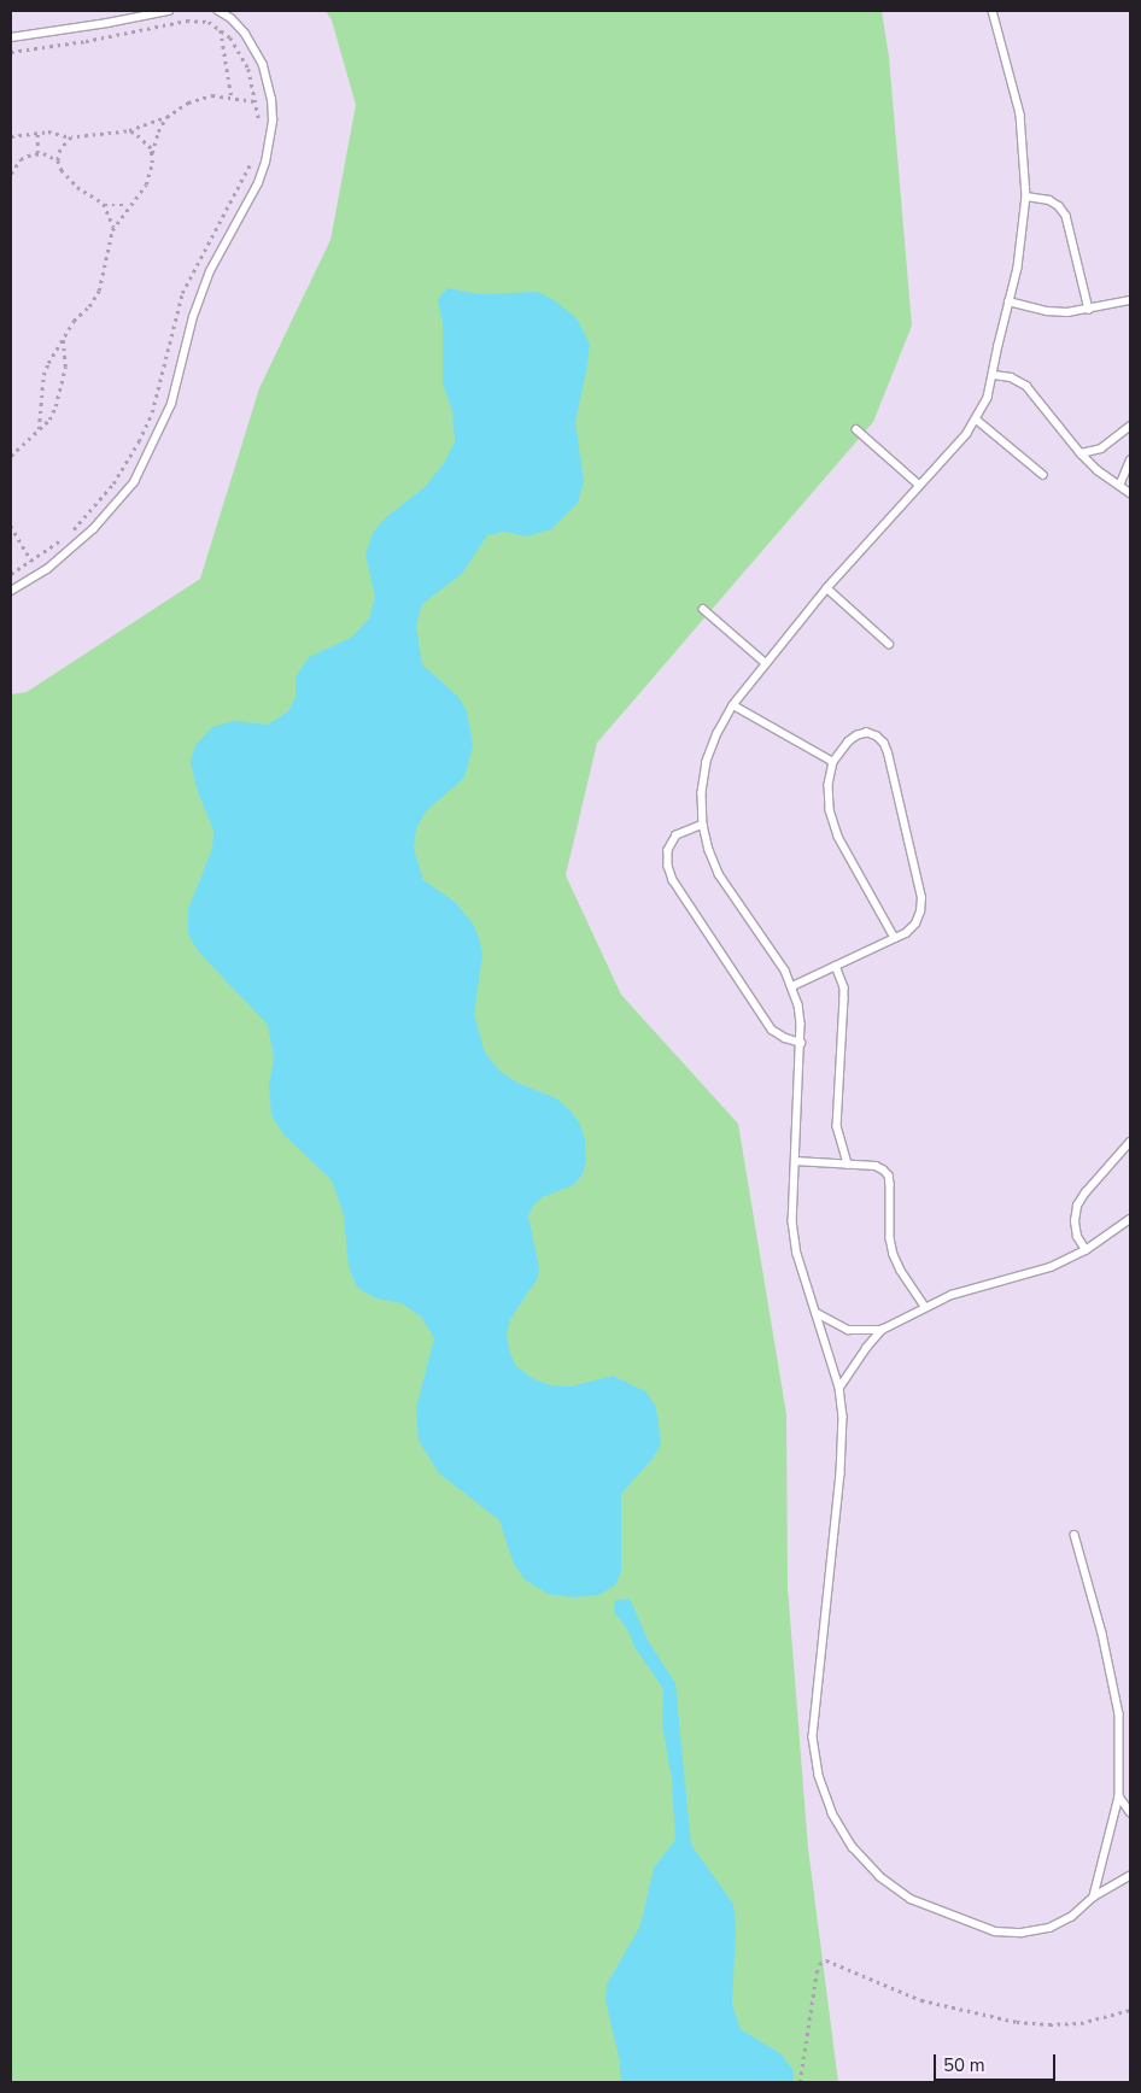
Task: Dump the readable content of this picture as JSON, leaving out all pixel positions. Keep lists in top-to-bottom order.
{
  "scale_bar": "50 m"
}
